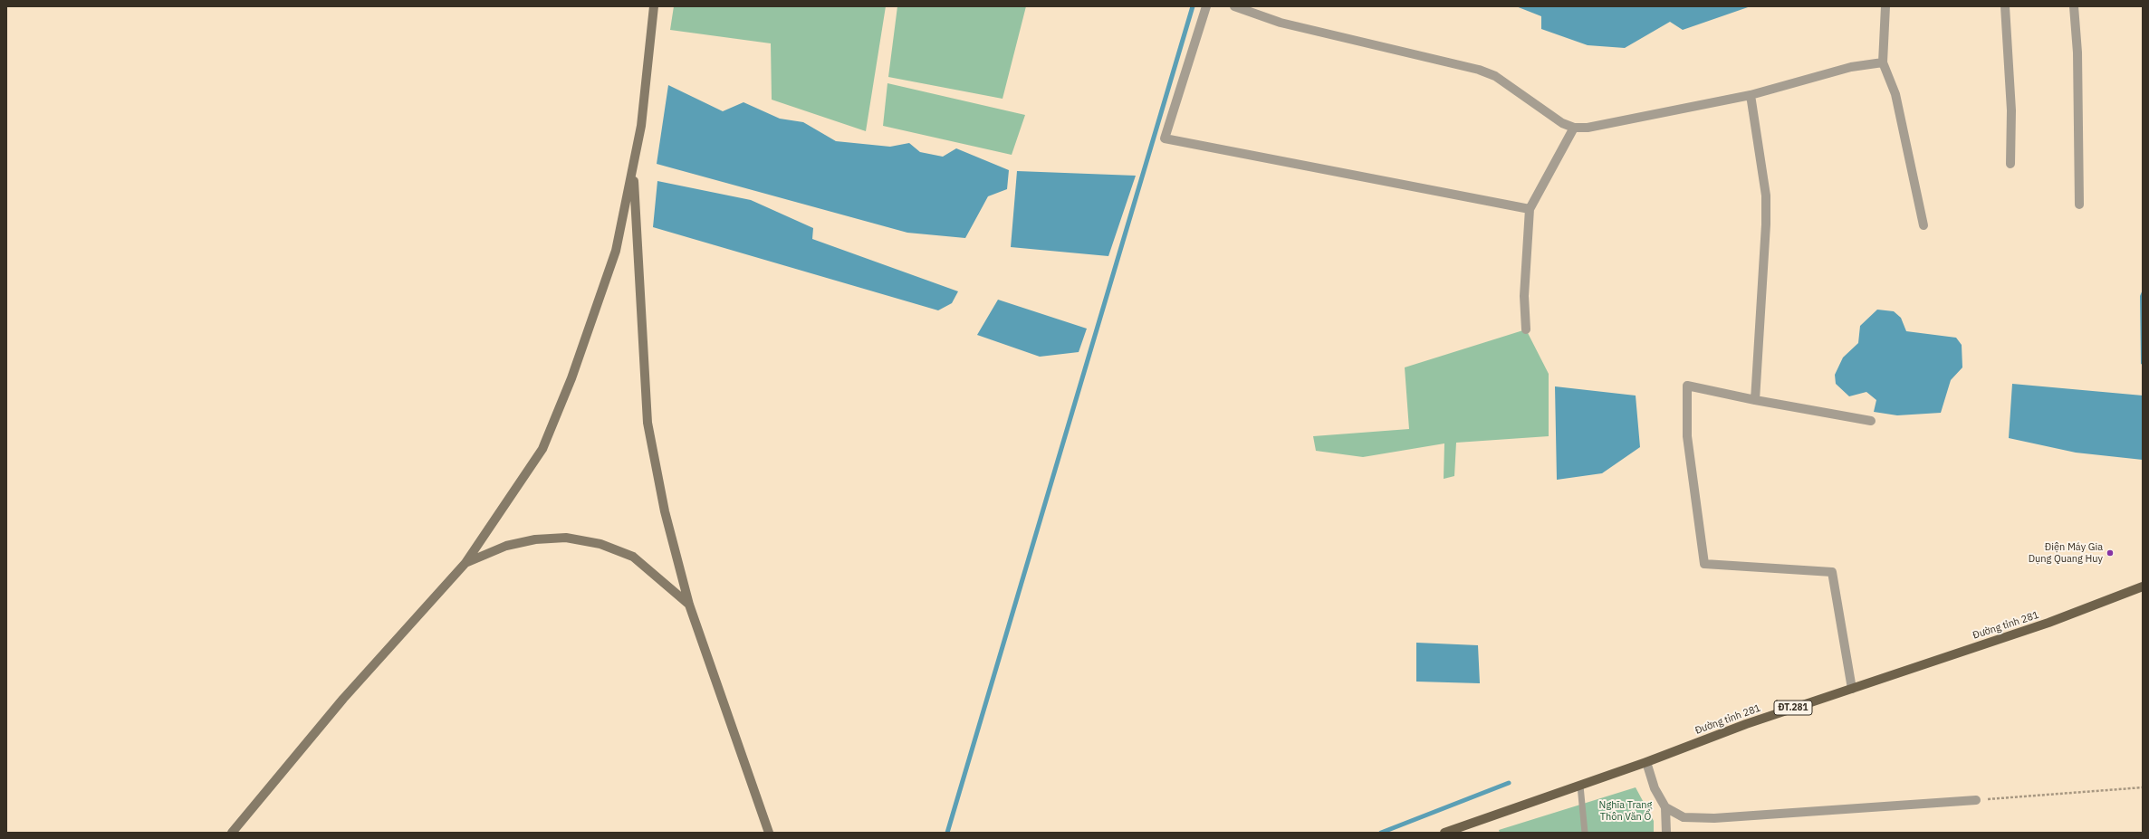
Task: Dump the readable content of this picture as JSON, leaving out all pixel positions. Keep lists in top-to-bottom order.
{
  "streets": {
    "main road": ["Đường tỉnh 281", "ĐT.281"]
  },
  "parks": ["Nghĩa Trang Thôn Văn Ổ"],
  "places": ["Điện Máy Gia Dụng Quang Huy"]
}
